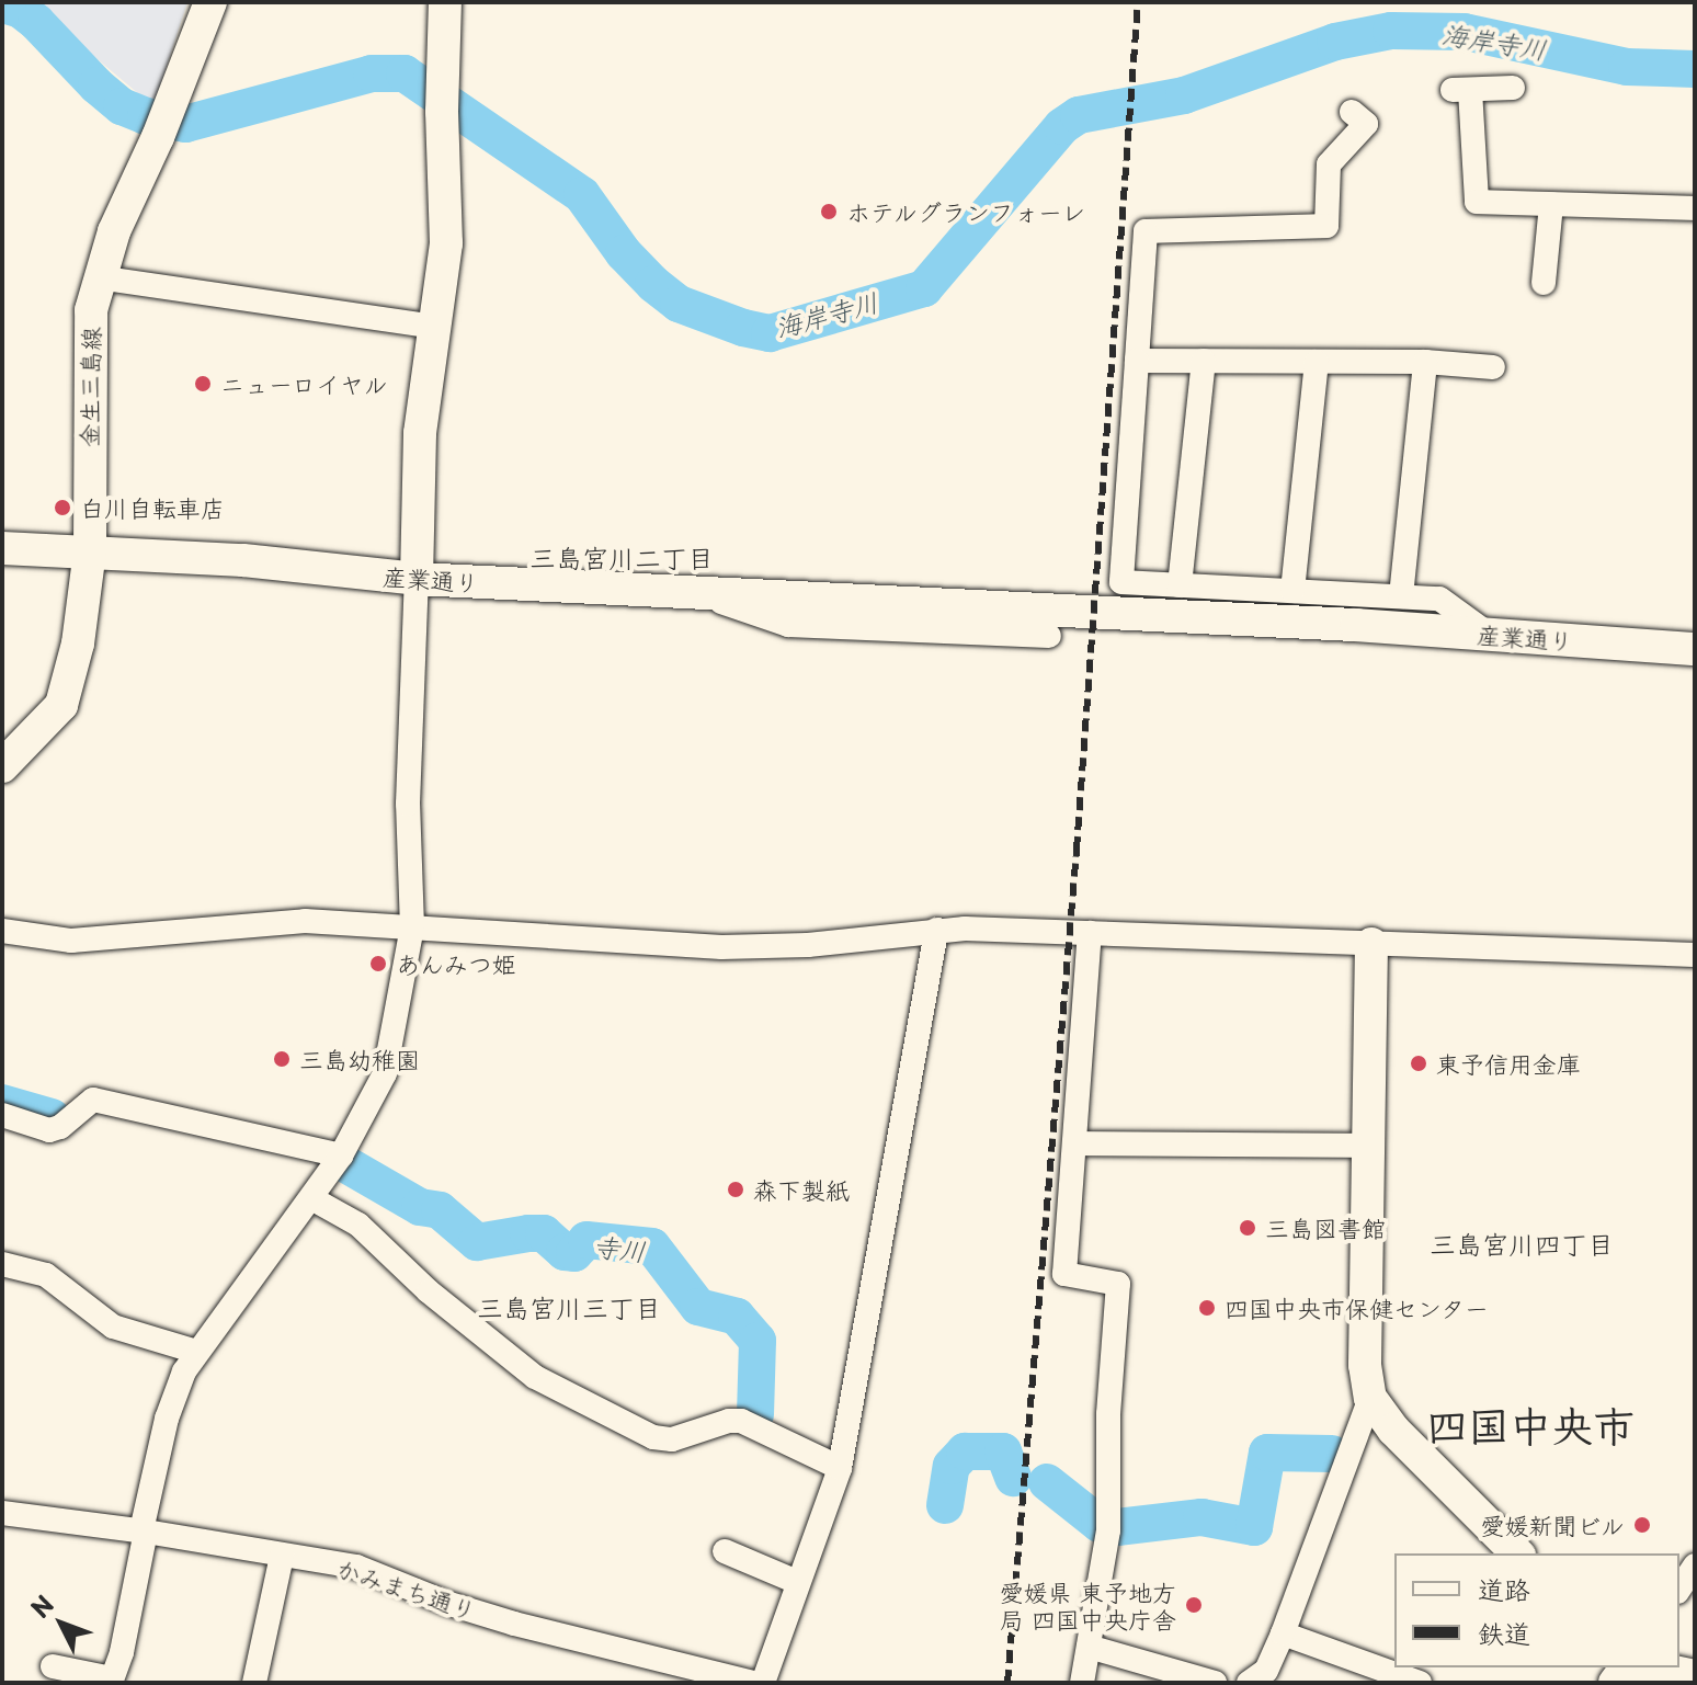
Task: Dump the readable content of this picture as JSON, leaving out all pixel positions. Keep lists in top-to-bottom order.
{
  "streets": {
    "street": ["金生三島線", "産業通り", "かみまち通り"]
  },
  "crossings": [
    ["金生三島線", "産業通り"]
  ],
  "districts": [
    "三島宮川二丁目",
    "三島宮川四丁目",
    "三島宮川三丁目",
    "四国中央市"
  ],
  "water": ["海岸寺川", "寺川"],
  "places": [
    "ホテルグランフォーレ",
    "ニューロイヤル",
    "白川自転車店",
    "あんみつ姫",
    "三島幼稚園",
    "東予信用金庫",
    "森下製紙",
    "三島図書館",
    "四国中央市保健センター",
    "愛媛新聞ビル",
    "愛媛県 東予地方 局 四国中央庁舎"
  ],
  "legend": ["道路", "鉄道"],
  "north": "top left"
}
